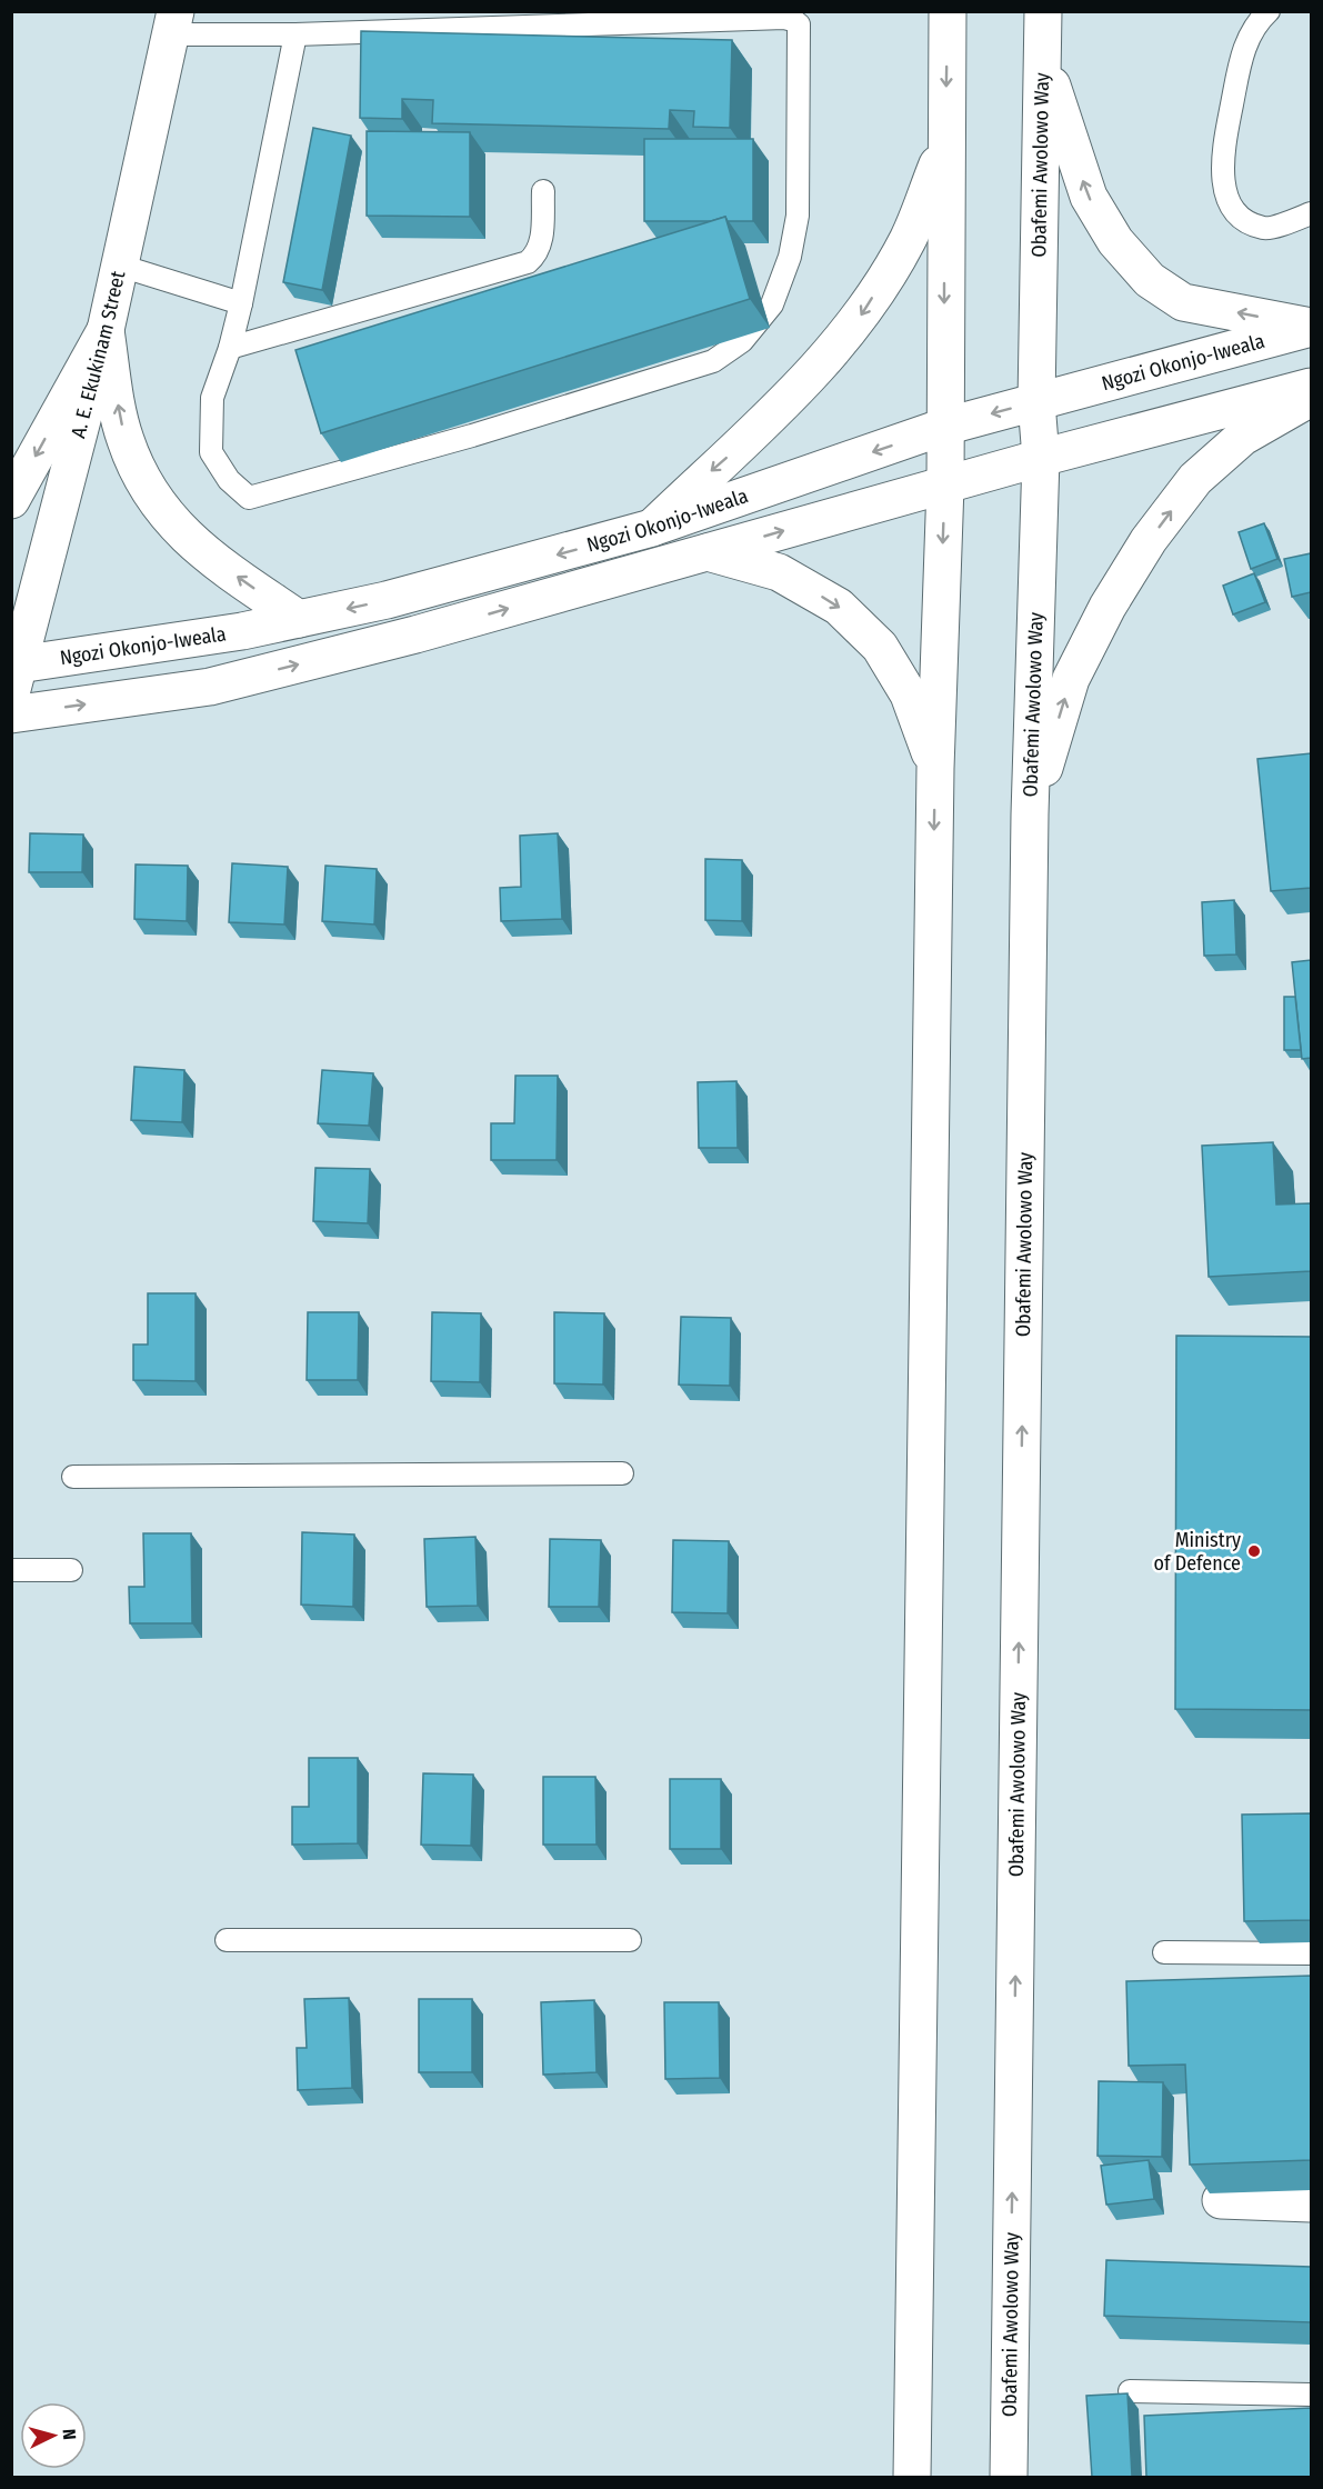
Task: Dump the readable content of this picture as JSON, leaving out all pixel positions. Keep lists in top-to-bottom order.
{
  "streets": {
    "main road": ["Obafemi Awolowo Way", "A. E. Ekukinam Street", "Ngozi Okonjo-Iweala"]
  },
  "crossings": [
    ["Obafemi Awolowo Way", "Ngozi Okonjo-Iweala"],
    ["A. E. Ekukinam Street", "Ngozi Okonjo-Iweala"]
  ],
  "places": ["Ministry of Defence"],
  "north": "right"
}
